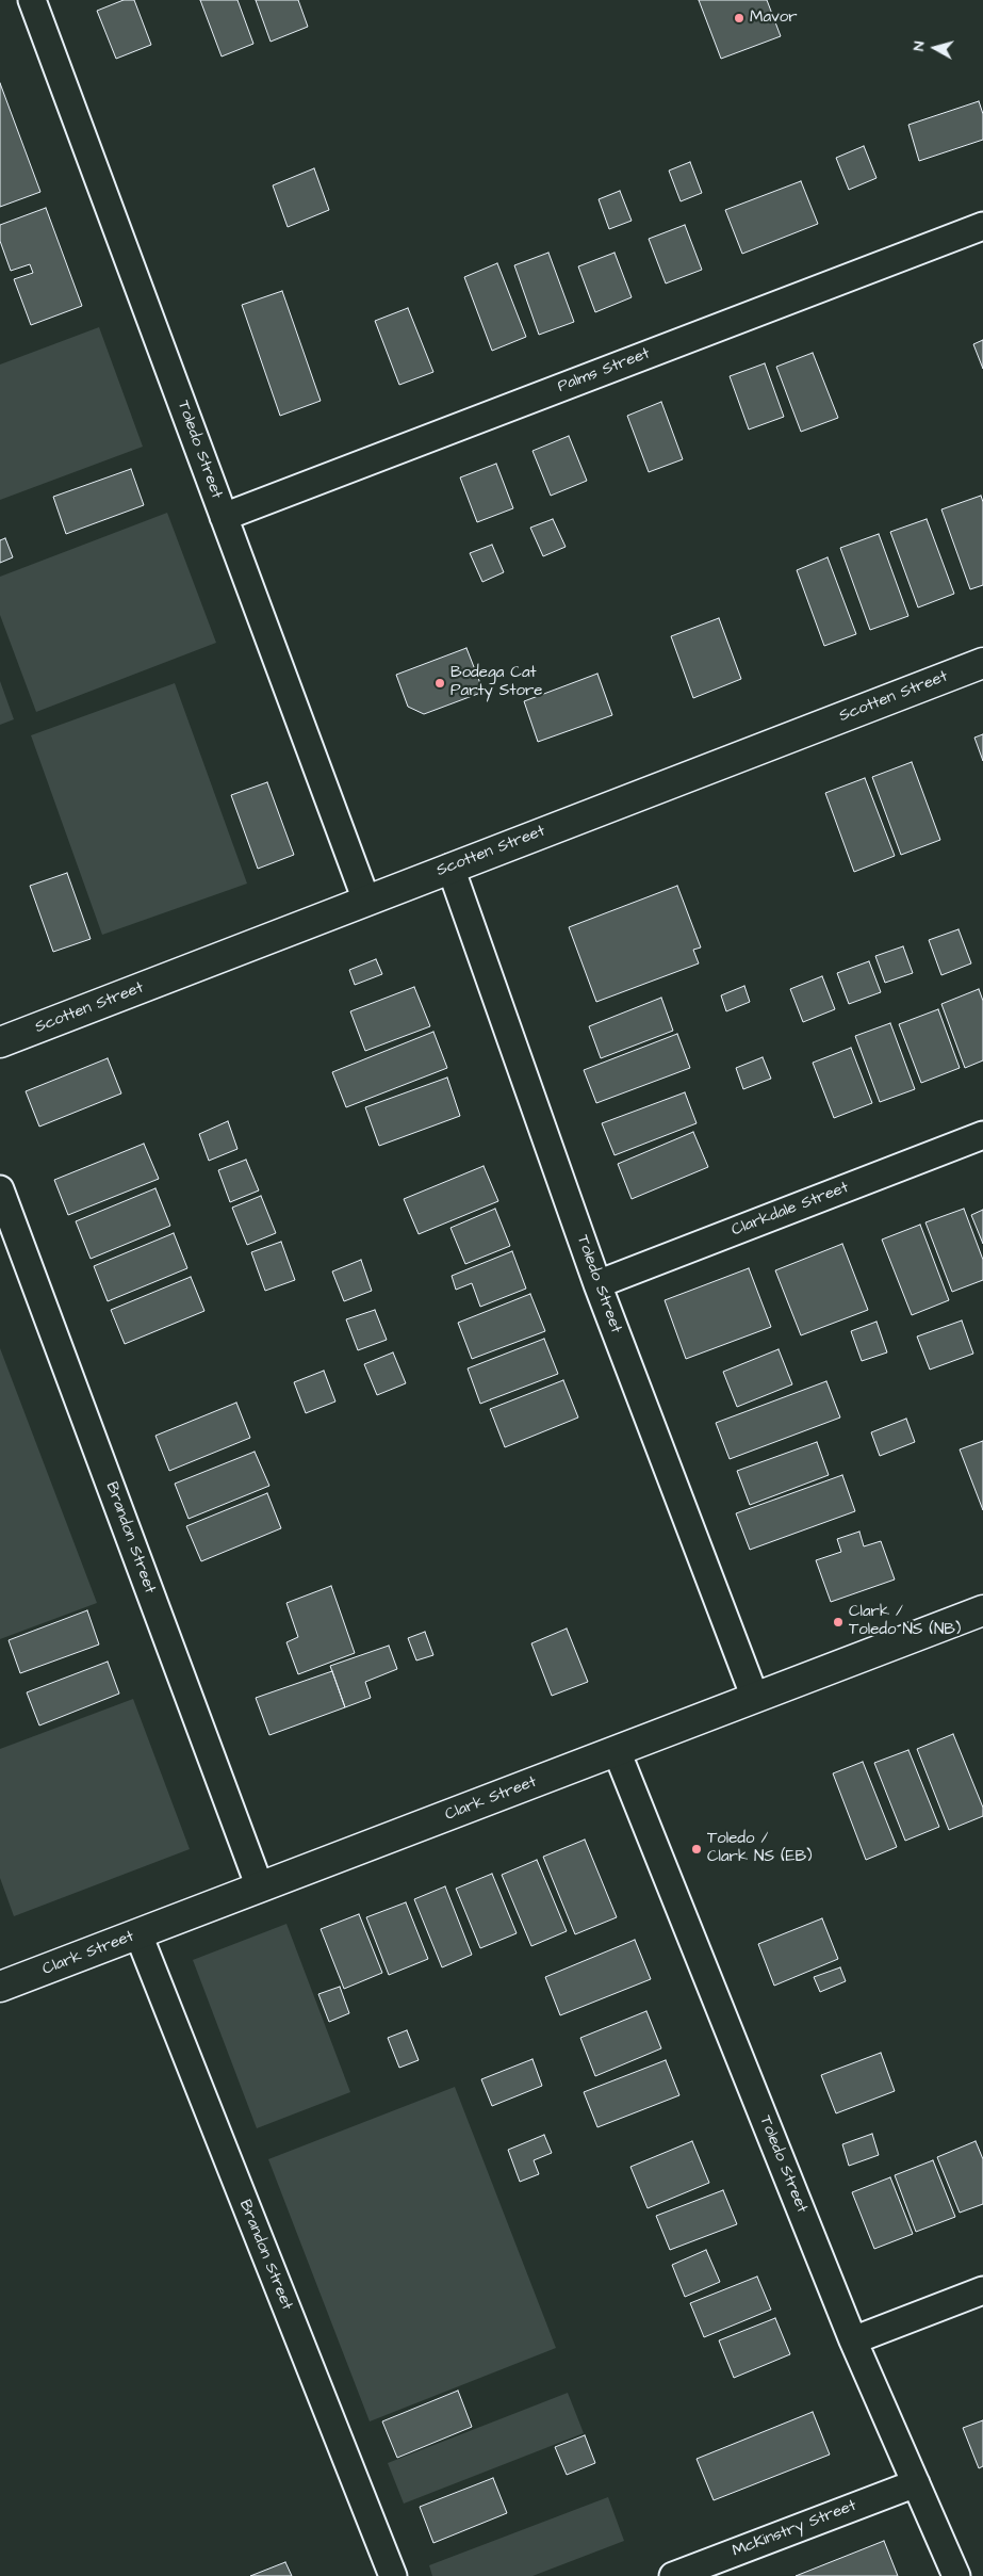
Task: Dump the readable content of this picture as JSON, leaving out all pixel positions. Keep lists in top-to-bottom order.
{
  "streets": {
    "street": [
      "Palms Street",
      "Toledo Street",
      "Scotten Street",
      "Clarkdale Street",
      "Brandon Street",
      "Clark Street",
      "McKinstry Street"
    ]
  },
  "crossings": [
    ["Palms Street", "Toledo Street"],
    ["Toledo Street", "Scotten Street"],
    ["Toledo Street", "Clarkdale Street"],
    ["Toledo Street", "Clark Street"],
    ["Toledo Street", "McKinstry Street"],
    ["Brandon Street", "Clark Street"]
  ],
  "places": [
    "Mavor",
    "Bodega Cat Party Store",
    "Clark / Toledo NS (NB)",
    "Toledo / Clark NS (EB)"
  ],
  "north": "left"
}
